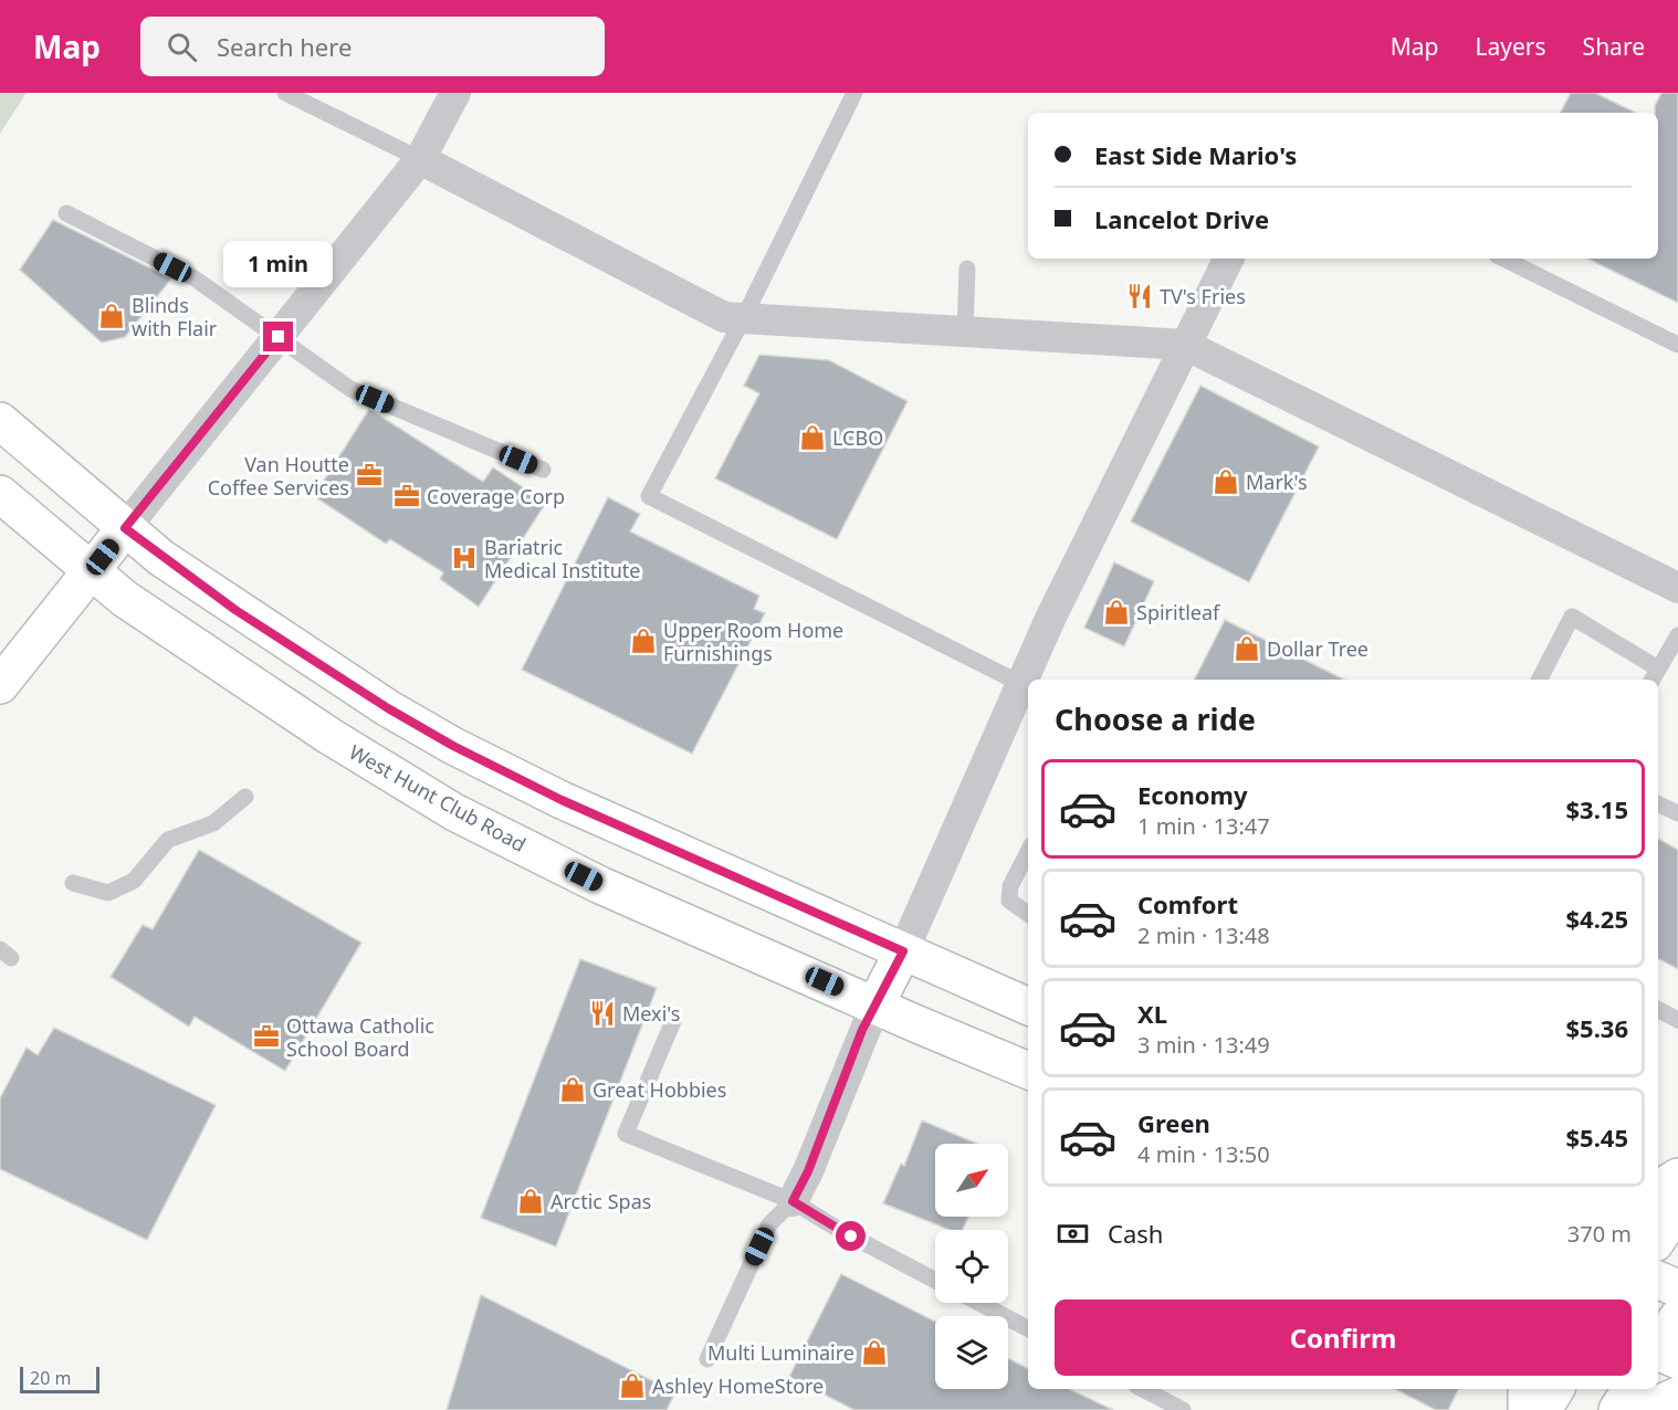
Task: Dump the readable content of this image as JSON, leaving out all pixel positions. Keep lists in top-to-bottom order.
{
  "streets": {
    "main road": ["West Hunt Club Road"]
  },
  "places": {
    "restaurant": ["TV's Fries", "Mexi's"],
    "shop": [
      "Blinds with Flair",
      "LCBO",
      "Mark's",
      "Spiritleaf",
      "Upper Room Home Furnishings",
      "Dollar Tree",
      "Great Hobbies",
      "Arctic Spas",
      "Multi Luminaire",
      "Ashley HomeStore"
    ],
    "office": ["Van Houtte Coffee Services", "Coverage Corp", "Ottawa Catholic School Board"],
    "hospital": ["Bariatric Medical Institute"]
  },
  "scale_bar": "20 m",
  "north": "top right",
  "page": {
    "header": "Map",
    "search": "Search here",
    "nav": ["Map", "Layers", "Share"],
    "banner": ["East Side Mario's", "Lancelot Drive"],
    "bubble": "1 min",
    "heading": "Choose a ride",
    "list": [
      {
        "name": "Economy",
        "note": "1 min · 13:47",
        "value": "$3.15"
      },
      {
        "name": "Comfort",
        "note": "2 min · 13:48",
        "value": "$4.25"
      },
      {
        "name": "XL",
        "note": "3 min · 13:49",
        "value": "$5.36"
      },
      {
        "name": "Green",
        "note": "4 min · 13:50",
        "value": "$5.45"
      }
    ],
    "pay": ["Cash", "370 m"],
    "buttons": "Confirm",
    "scale": "20 m"
  }
}
